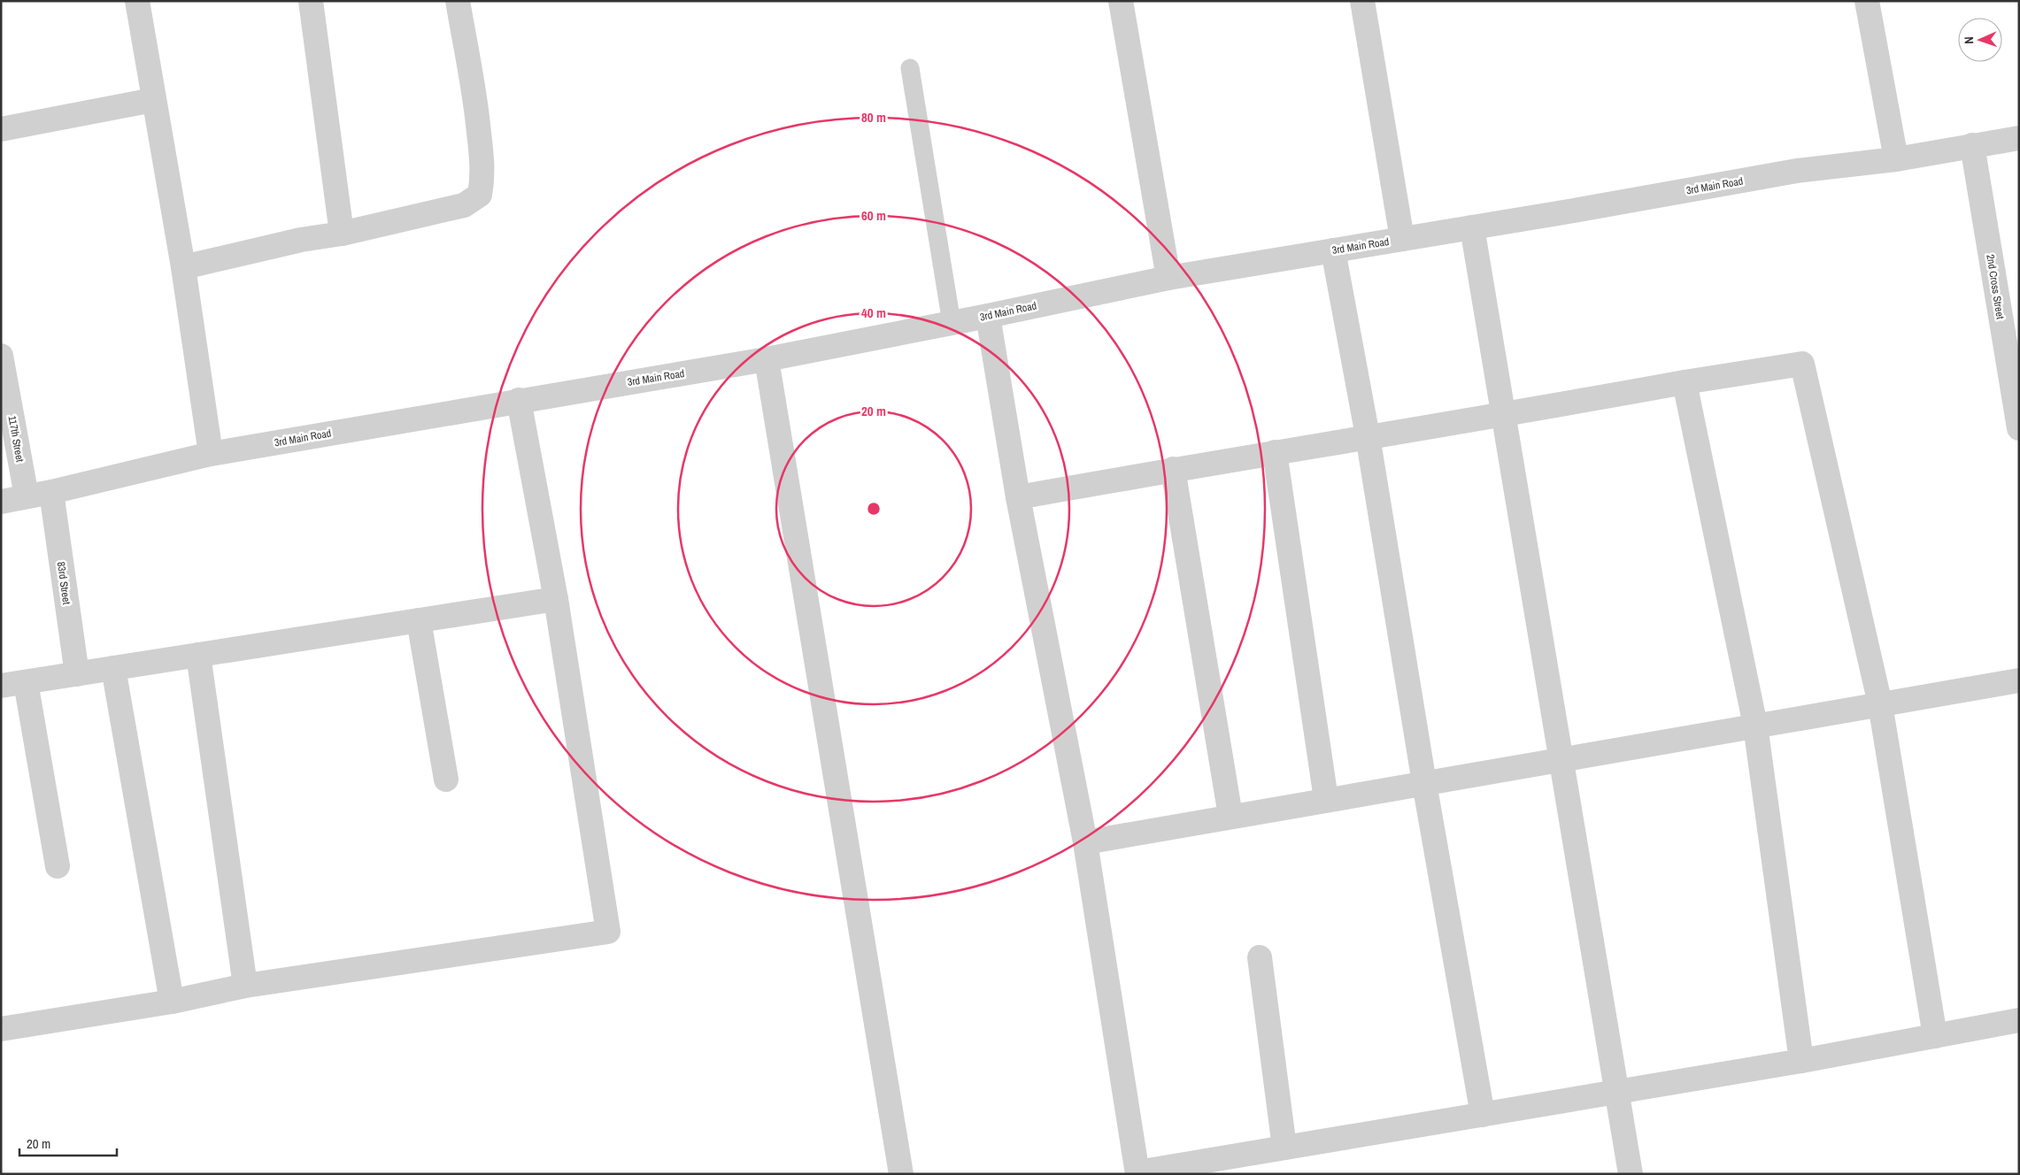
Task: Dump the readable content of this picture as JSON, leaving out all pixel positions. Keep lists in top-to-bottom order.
{
  "streets": {
    "street": [
      "3rd Main Road",
      "2nd Cross Street",
      "117th Street",
      "83rd Street"
    ]
  },
  "crossings": [
    ["3rd Main Road", "2nd Cross Street"],
    ["3rd Main Road", "117th Street"],
    ["3rd Main Road", "83rd Street"]
  ],
  "scale_bar": "20 m",
  "north": "left",
  "rings": [
    "80 m",
    "60 m",
    "40 m",
    "20 m"
  ]
}
